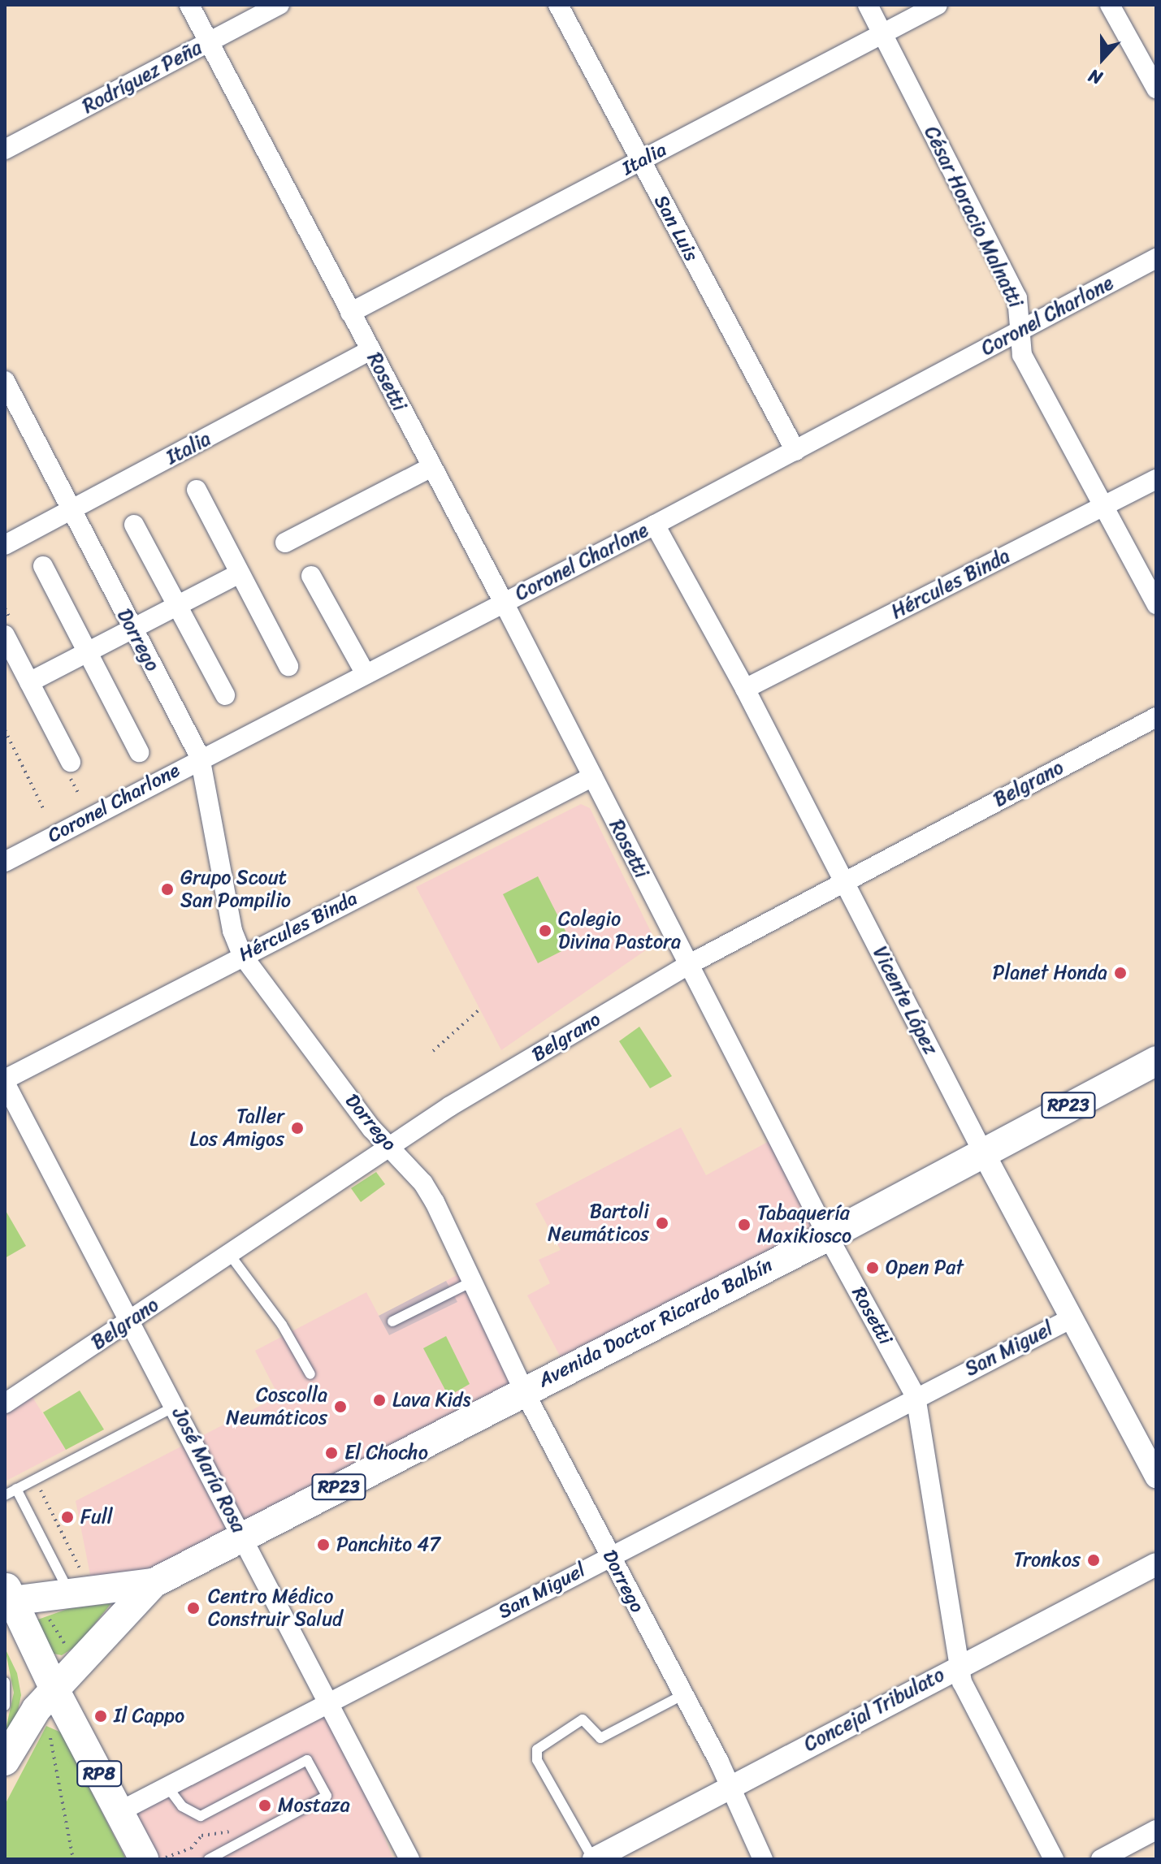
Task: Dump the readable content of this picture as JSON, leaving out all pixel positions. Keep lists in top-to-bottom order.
{
  "streets": {
    "main road": ["RP23", "Avenida Doctor Ricardo Balbín", "RP8"],
    "street": [
      "Rodríguez Peña",
      "Italia",
      "César Horacio Malnatti",
      "San Luis",
      "Coronel Charlone",
      "Rosetti",
      "Hércules Binda",
      "Dorrego",
      "Belgrano",
      "Vicente López",
      "San Miguel",
      "José María Rosa",
      "Concejal Tribulato"
    ]
  },
  "crossings": [
    ["Rodríguez Peña", "Rosetti"],
    ["Italia", "César Horacio Malnatti"],
    ["Italia", "San Luis"],
    ["Italia", "Rosetti"],
    ["Italia", "Dorrego"],
    ["César Horacio Malnatti", "Coronel Charlone"],
    ["César Horacio Malnatti", "Hércules Binda"],
    ["San Luis", "Coronel Charlone"],
    ["Coronel Charlone", "Rosetti"],
    ["Coronel Charlone", "Dorrego"],
    ["Coronel Charlone", "Vicente López"],
    ["Rosetti", "Hércules Binda"],
    ["Rosetti", "Belgrano"],
    ["Rosetti", "Avenida Doctor Ricardo Balbín"],
    ["Rosetti", "San Miguel"],
    ["Rosetti", "Concejal Tribulato"],
    ["Hércules Binda", "Dorrego"],
    ["Hércules Binda", "Vicente López"],
    ["Hércules Binda", "José María Rosa"],
    ["Dorrego", "Belgrano"],
    ["Dorrego", "Avenida Doctor Ricardo Balbín"],
    ["Dorrego", "San Miguel"],
    ["Dorrego", "Concejal Tribulato"],
    ["Belgrano", "Vicente López"],
    ["Belgrano", "José María Rosa"],
    ["Vicente López", "Avenida Doctor Ricardo Balbín"],
    ["Vicente López", "San Miguel"],
    ["RP23", "Avenida Doctor Ricardo Balbín"],
    ["RP23", "RP8"],
    ["Avenida Doctor Ricardo Balbín", "José María Rosa"],
    ["Avenida Doctor Ricardo Balbín", "RP8"],
    ["San Miguel", "José María Rosa"],
    ["San Miguel", "RP8"]
  ],
  "places": [
    "Grupo Scout San Pompilio",
    "Colegio Divina Pastora",
    "Planet Honda",
    "Taller Los Amigos",
    "Bartoli Neumáticos",
    "Tabaquería Maxikiosco",
    "Open Pat",
    "Lava Kids",
    "Coscolla Neumáticos",
    "El Chocho",
    "Full",
    "Panchito 47",
    "Tronkos",
    "Centro Médico Construir Salud",
    "Il Cappo",
    "Mostaza"
  ],
  "north": "bottom"
}
